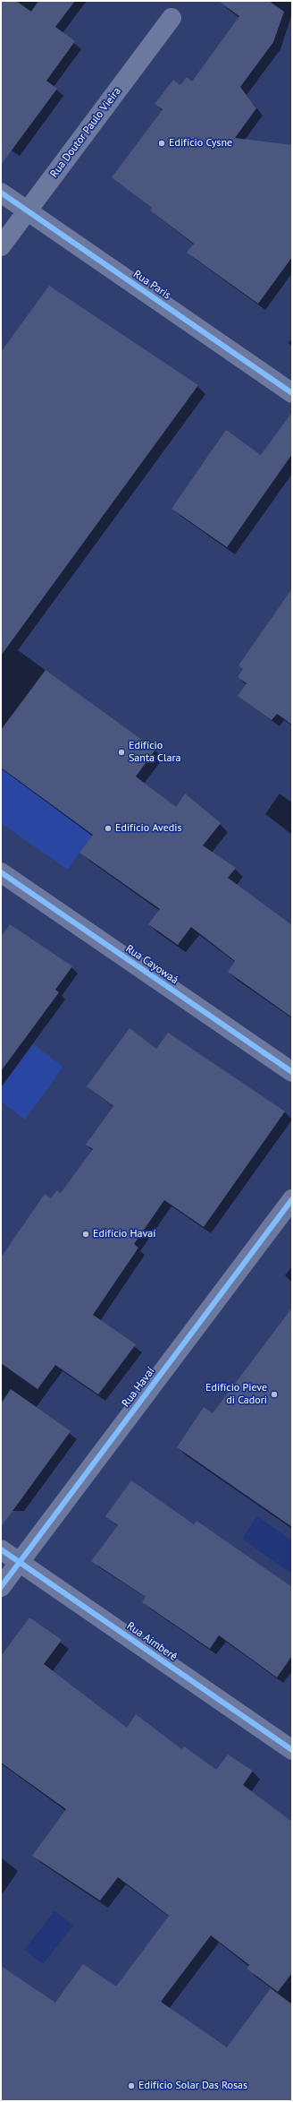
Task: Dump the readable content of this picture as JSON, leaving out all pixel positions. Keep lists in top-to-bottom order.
{
  "streets": {
    "street": [
      "Rua Doutor Paulo Vieira",
      "Rua Paris",
      "Rua Cayowaá",
      "Rua Havaí",
      "Rua Aimberê"
    ]
  },
  "crossings": [
    ["Rua Doutor Paulo Vieira", "Rua Paris"],
    ["Rua Havaí", "Rua Aimberê"]
  ],
  "places": [
    "Edifício Cysne",
    "Edifício Santa Clara",
    "Edifício Avedis",
    "Edifício Havaí",
    "Edifício Pieve di Cadori",
    "Edifício Solar Das Rosas"
  ]
}
